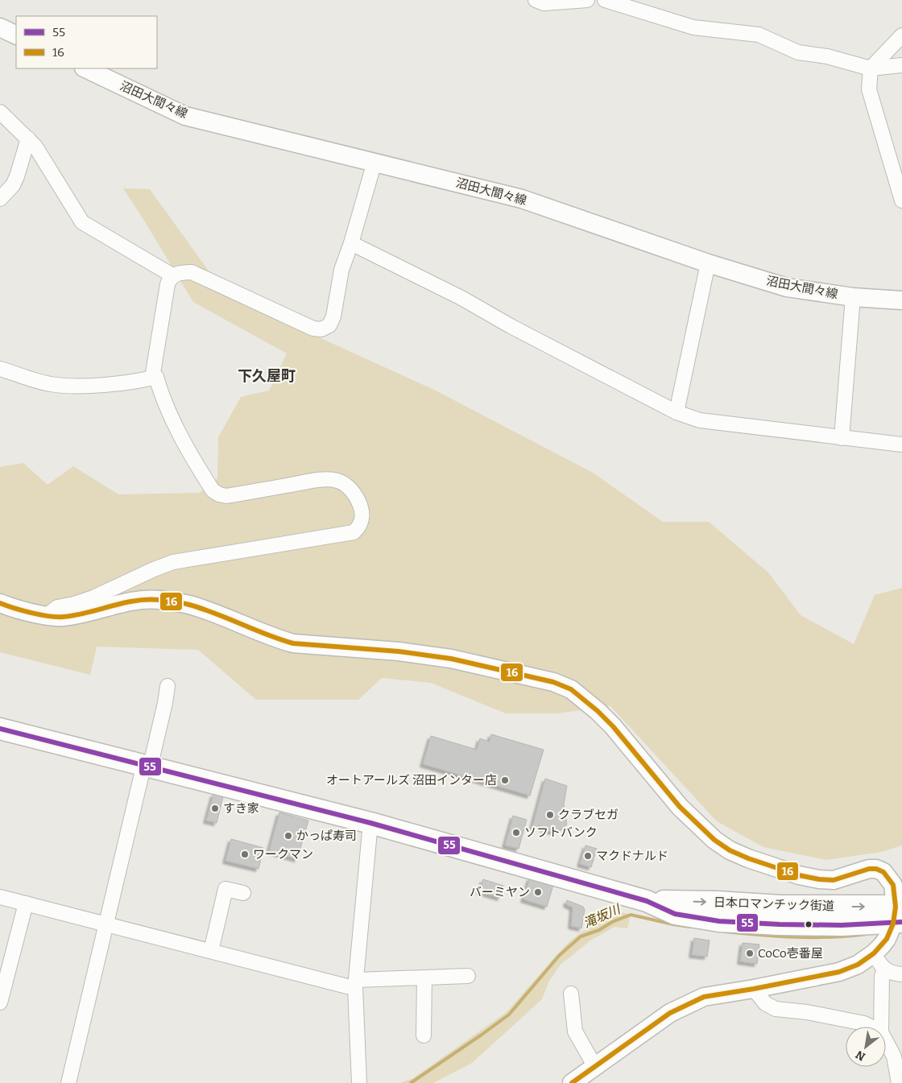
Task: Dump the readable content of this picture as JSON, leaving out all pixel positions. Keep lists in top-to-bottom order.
{
  "streets": {
    "highway": ["日本ロマンチック街道"],
    "main road": ["沼田大間々線"]
  },
  "districts": ["下久屋町"],
  "water": ["滝坂川"],
  "places": [
    "オートアールズ 沼田インター店",
    "すき家",
    "クラブセガ",
    "ソフトバンク",
    "かっぱ寿司",
    "ワークマン",
    "マクドナルド",
    "バーミヤン",
    "CoCo壱番屋"
  ],
  "lines": ["transit line 16", "transit line 55"],
  "legend": ["55", "16"],
  "north": "bottom left"
}
